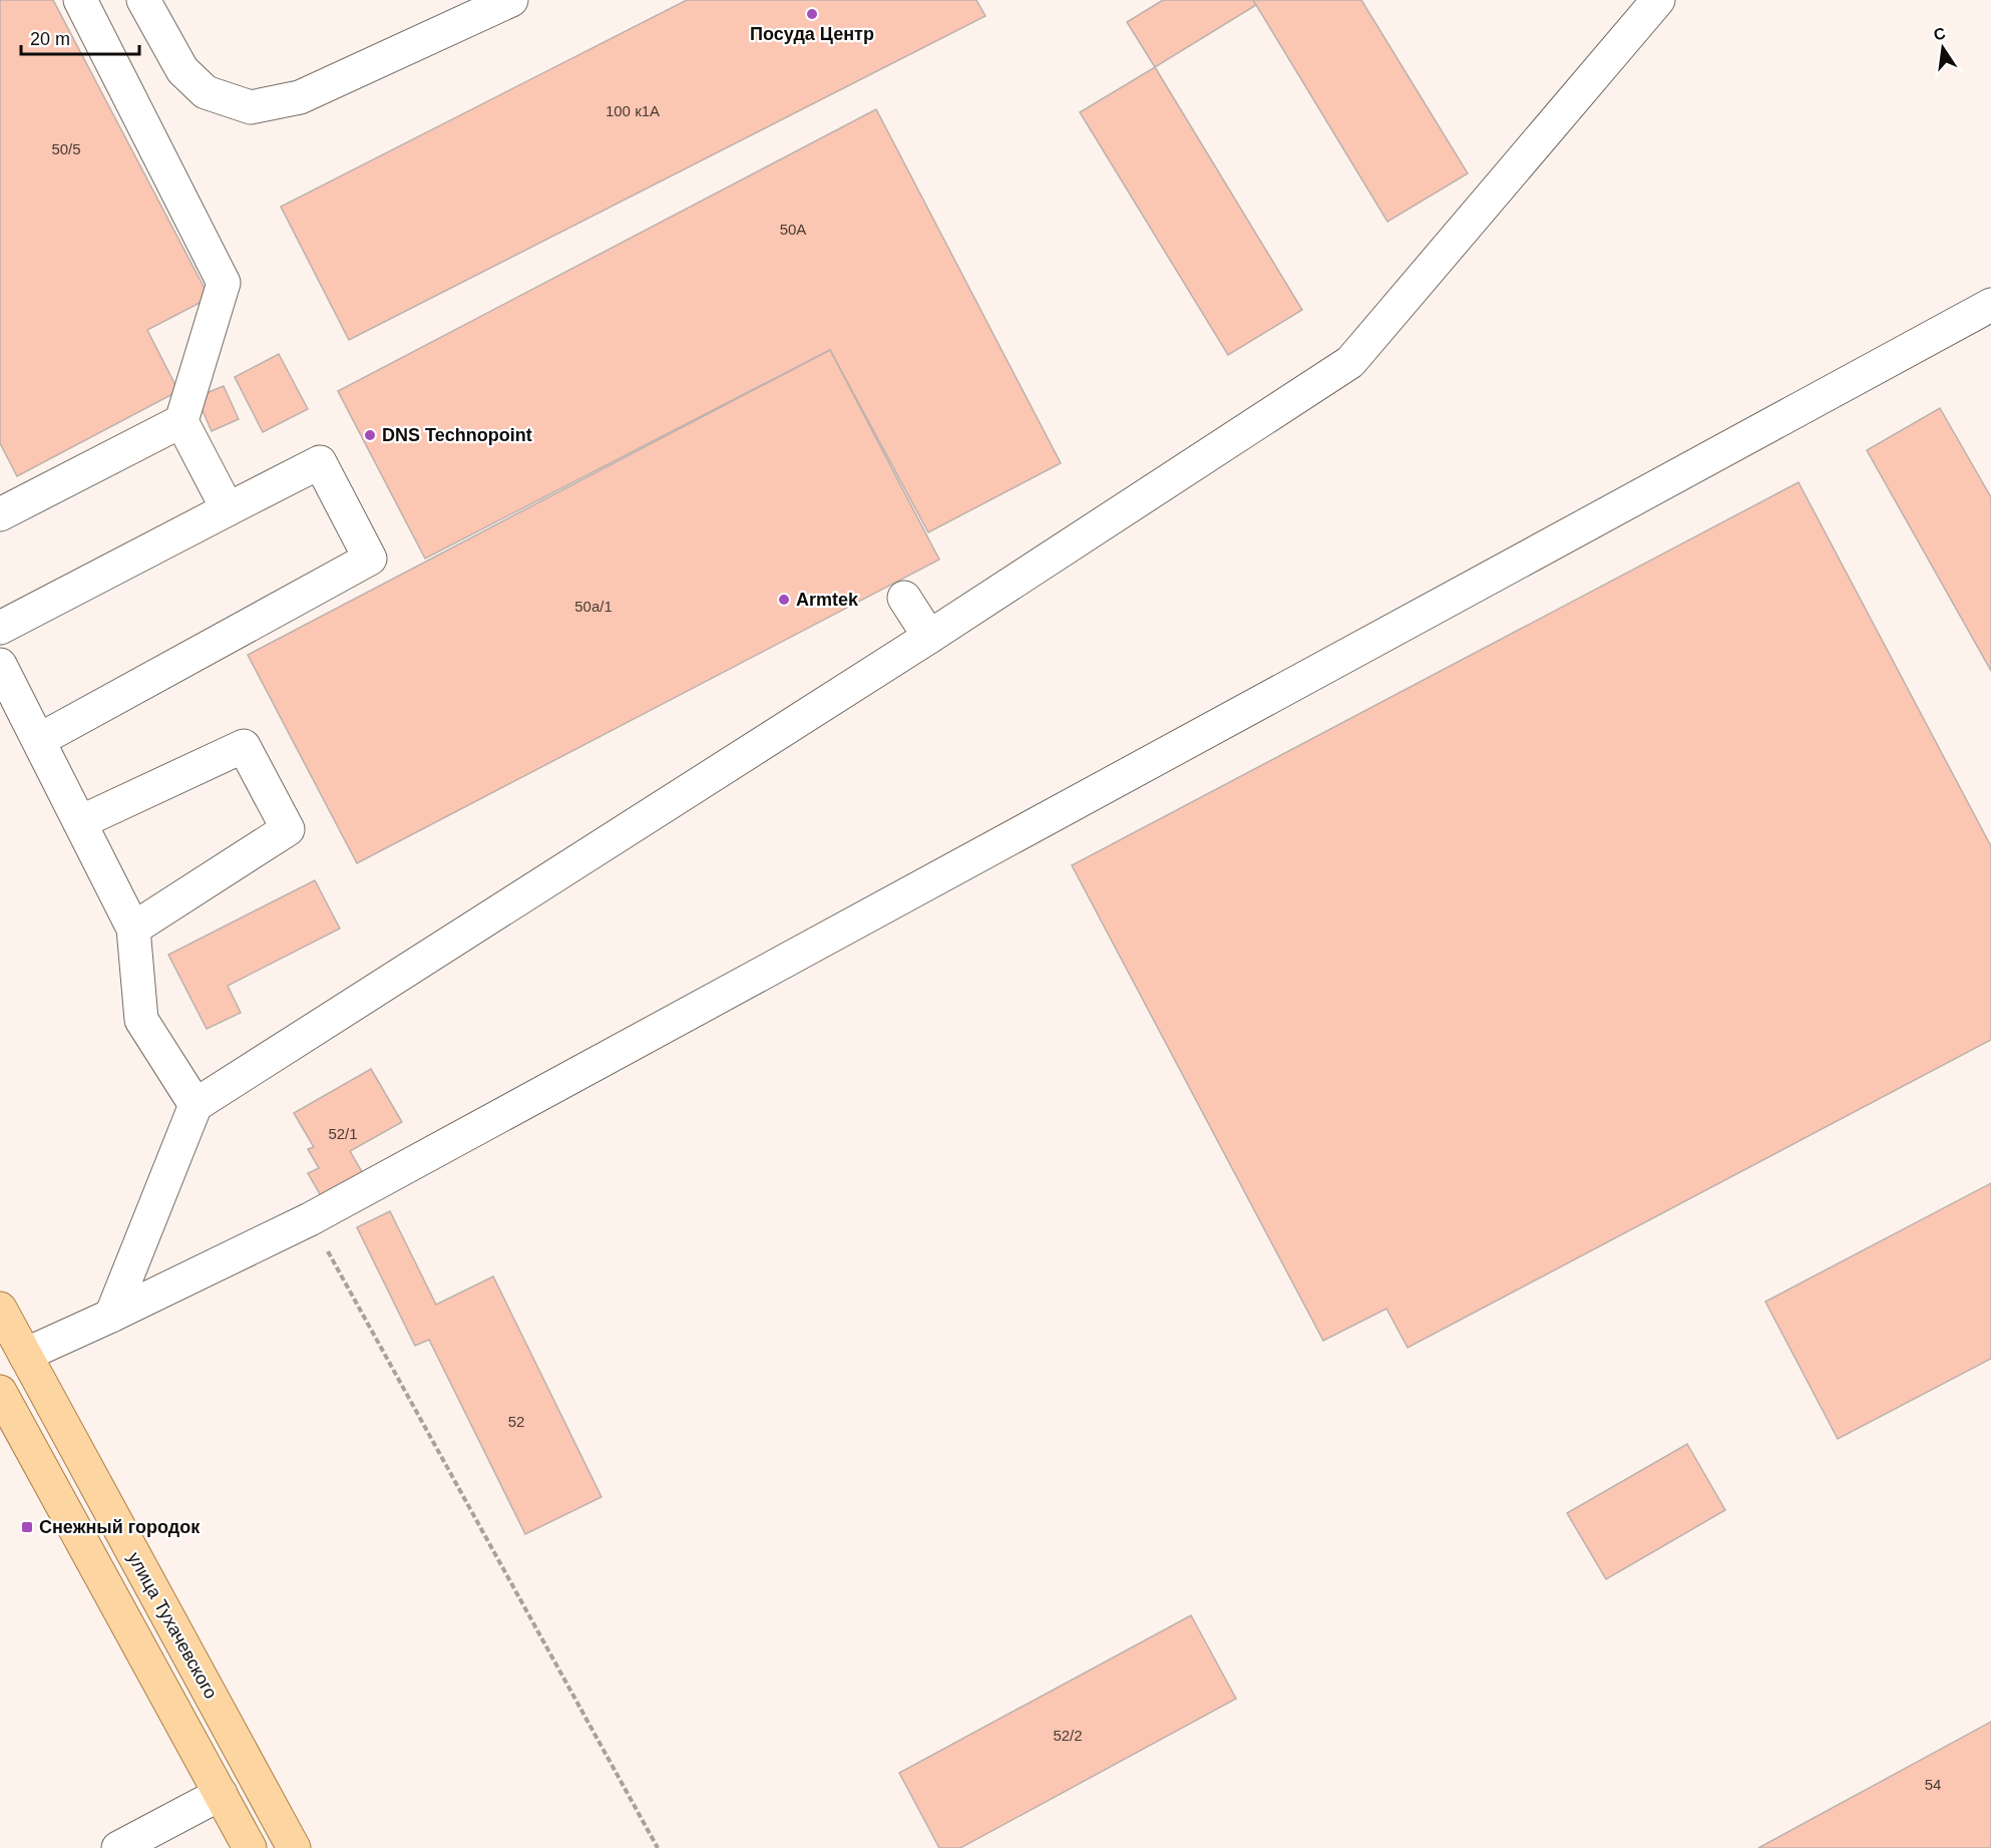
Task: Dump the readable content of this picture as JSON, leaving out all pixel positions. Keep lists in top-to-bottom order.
{
  "streets": {
    "main road": ["улица Тухачевского"]
  },
  "places": {
    "other": ["Посуда Центр", "DNS Technopoint", "Armtek"],
    "transit": ["Снежный городок"]
  },
  "house_numbers": [
    "100 к1А",
    "50/5",
    "50А",
    "50а/1",
    "52/1",
    "52",
    "52/2",
    "54"
  ],
  "scale_bar": "20 m",
  "north": "top"
}
